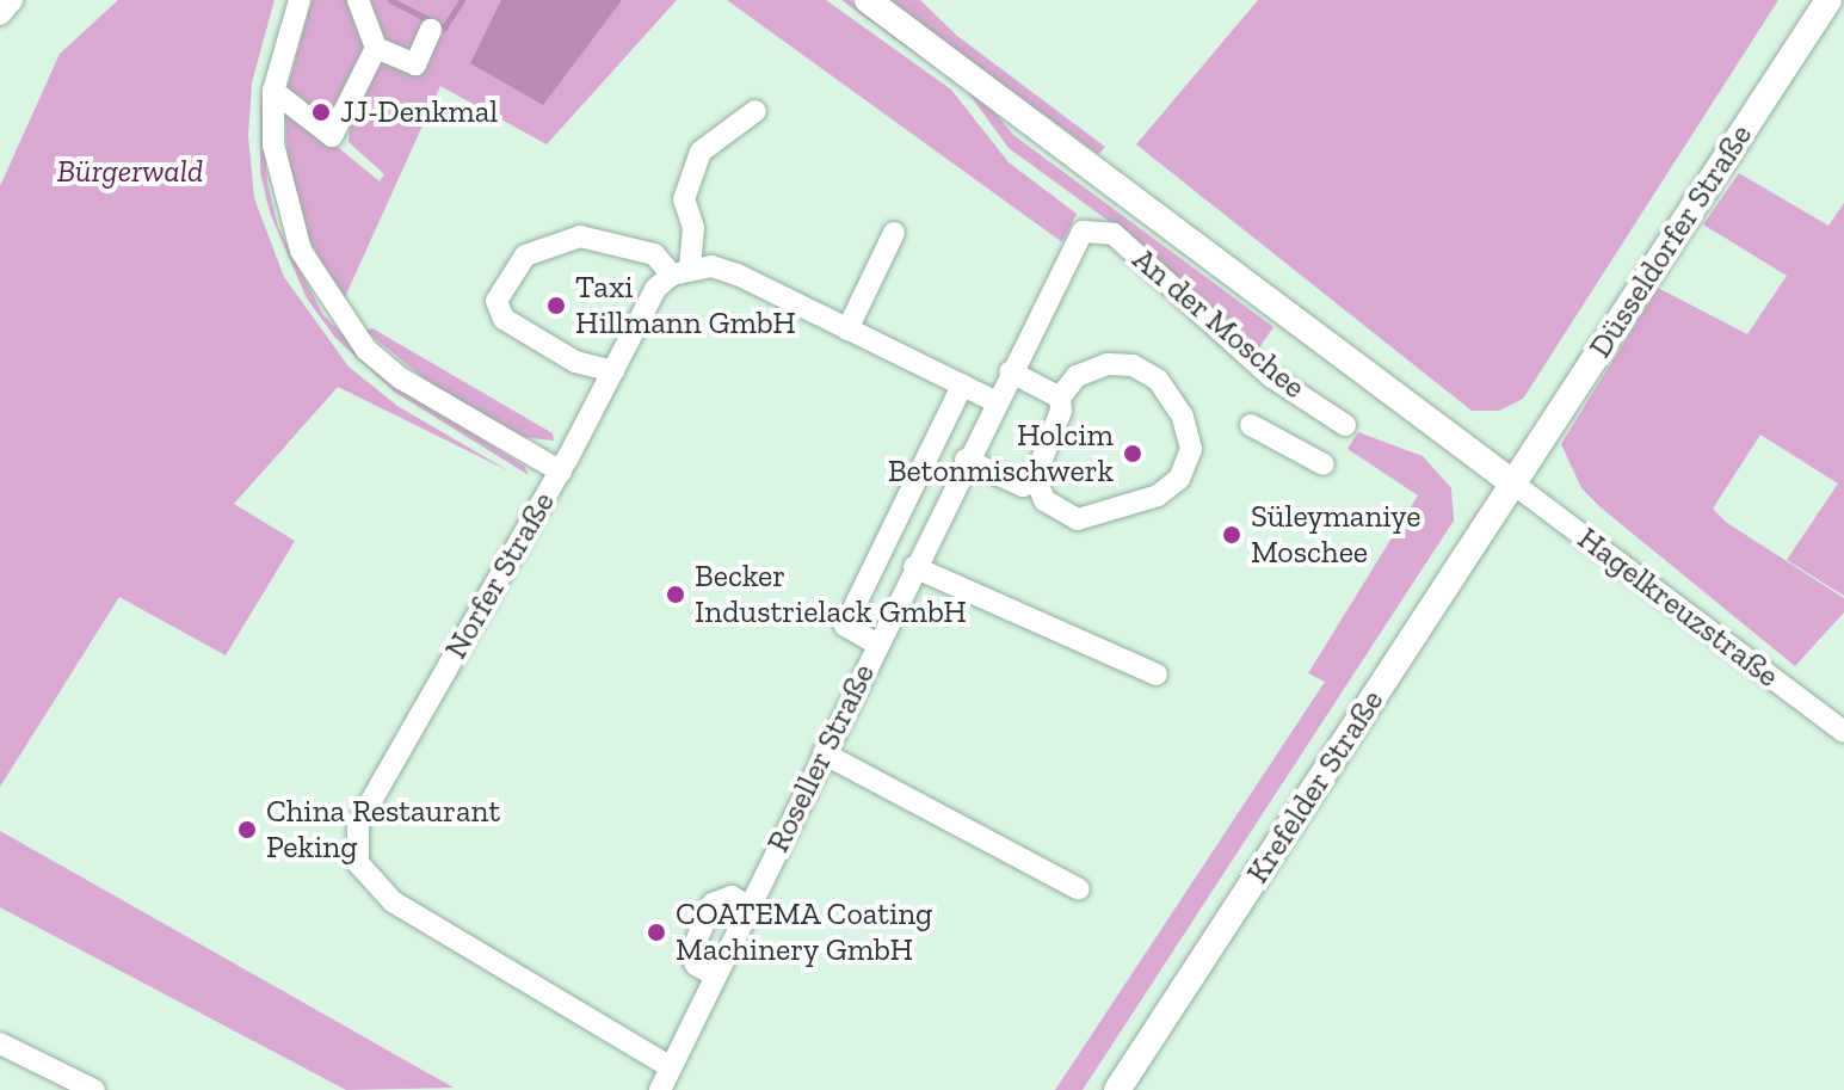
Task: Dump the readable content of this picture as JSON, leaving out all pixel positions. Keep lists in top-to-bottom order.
{
  "streets": {
    "main road": ["Düsseldorfer Straße", "Krefelder Straße"],
    "street": [
      "An der Moschee",
      "Norfer Straße",
      "Hagelkreuzstraße",
      "Roseller Straße"
    ]
  },
  "crossings": [
    ["Düsseldorfer Straße", "Hagelkreuzstraße"],
    ["Düsseldorfer Straße", "Krefelder Straße"],
    ["An der Moschee", "Roseller Straße"],
    ["Norfer Straße", "Roseller Straße"],
    ["Hagelkreuzstraße", "Krefelder Straße"]
  ],
  "parks": ["Bürgerwald"],
  "places": [
    "JJ-Denkmal",
    "Taxi Hillmann GmbH",
    "Holcim Betonmischwerk",
    "Süleymaniye Moschee",
    "Becker Industrielack GmbH",
    "China Restaurant Peking",
    "COATEMA Coating Machinery GmbH"
  ]
}
